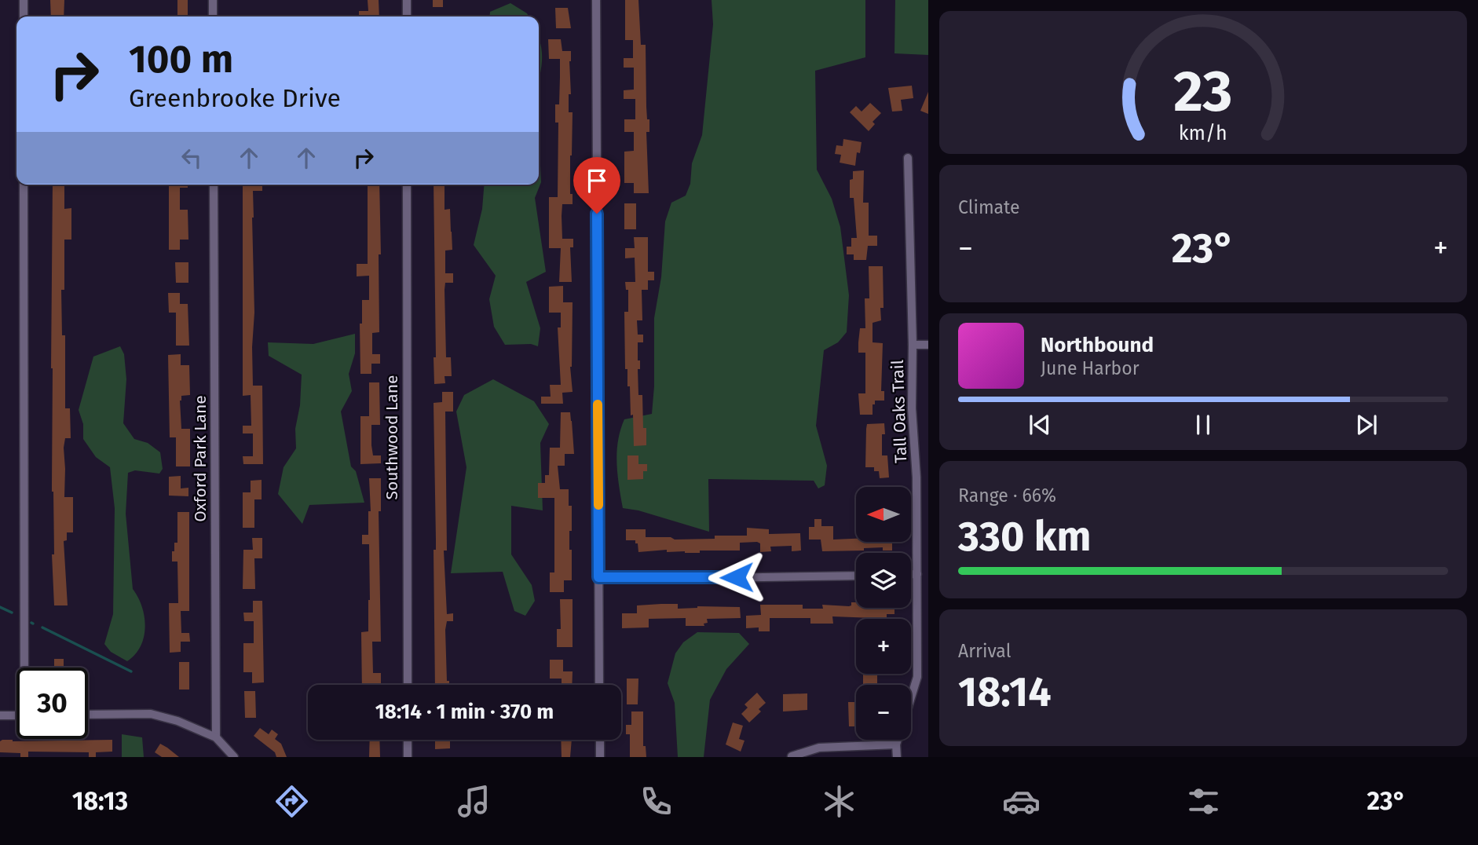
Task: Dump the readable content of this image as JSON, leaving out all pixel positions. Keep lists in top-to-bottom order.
{
  "streets": {
    "street": ["Tall Oaks Trail", "Southwood Lane", "Oxford Park Lane"]
  },
  "north": "left",
  "page": {
    "turn": ["100 m", "Greenbrooke Drive"],
    "tile": [
      "Climate",
      ["Range · 66%", "330 km"],
      ["Arrival", "18:14"]
    ],
    "heat": ["−", "23°", "+"],
    "song": ["Northbound", "June Harbor"],
    "map_buttons": ["+", "−"],
    "limit": "30",
    "trip": "18:14 · 1 min · 370 m",
    "tabs": ["18:13", "23°"],
    "gauge": ["23", "km/h"]
  }
}
